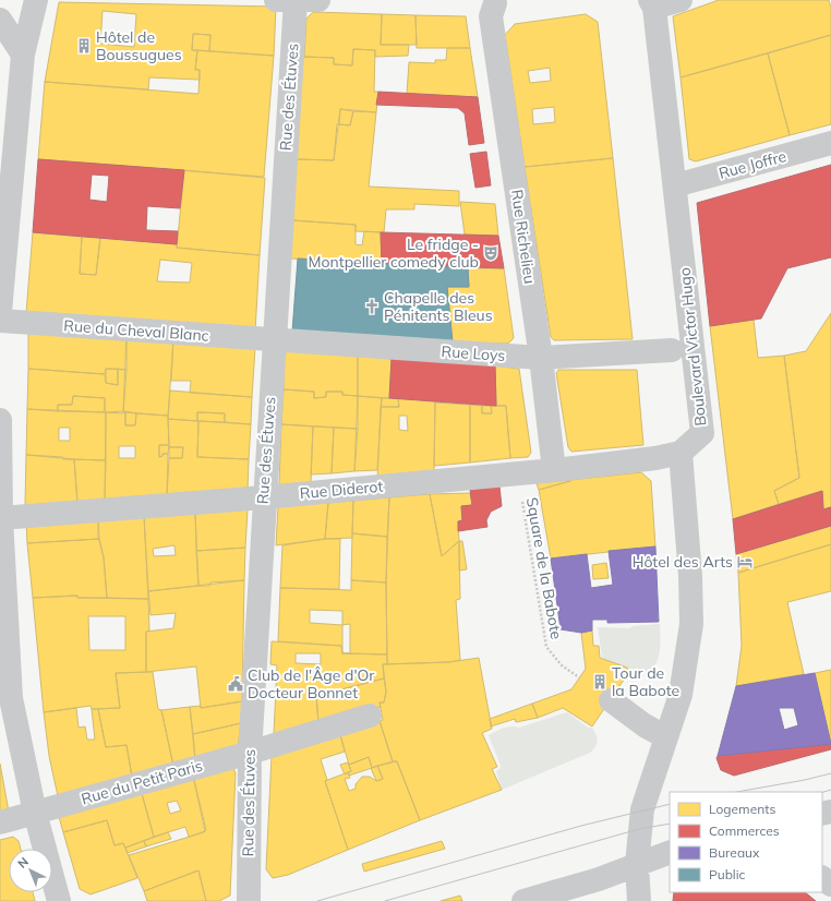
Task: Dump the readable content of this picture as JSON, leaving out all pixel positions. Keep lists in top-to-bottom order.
{
  "streets": {
    "street": [
      "Rue des Étuves",
      "Rue Joffre",
      "Rue Richelieu",
      "Rue du Cheval Blanc",
      "Boulevard Victor Hugo",
      "Rue Loys",
      "Rue Diderot",
      "Rue du Petit Paris"
    ],
    "path": ["Square de la Babote"]
  },
  "crossings": [
    ["Rue des Étuves", "Rue du Cheval Blanc"],
    ["Rue des Étuves", "Rue Loys"],
    ["Rue des Étuves", "Rue Diderot"],
    ["Rue des Étuves", "Rue du Petit Paris"],
    ["Rue Joffre", "Boulevard Victor Hugo"],
    ["Rue Richelieu", "Rue Loys"],
    ["Rue Richelieu", "Rue Diderot"],
    ["Rue du Cheval Blanc", "Rue Loys"],
    ["Boulevard Victor Hugo", "Rue Diderot"],
    ["Rue Diderot", "Square de la Babote"]
  ],
  "places": {
    "building": ["Hôtel de Boussugues", "Tour de la Babote"],
    "theatre": ["Le fridge - Montpellier comedy club"],
    "church": ["Chapelle des Pénitents Bleus"],
    "hotel": ["Hôtel des Arts"],
    "public building": ["Club de l'Âge d'Or Docteur Bonnet"]
  },
  "legend": [
    "Logements",
    "Commerces",
    "Bureaux",
    "Public"
  ],
  "north": "top left"
}
